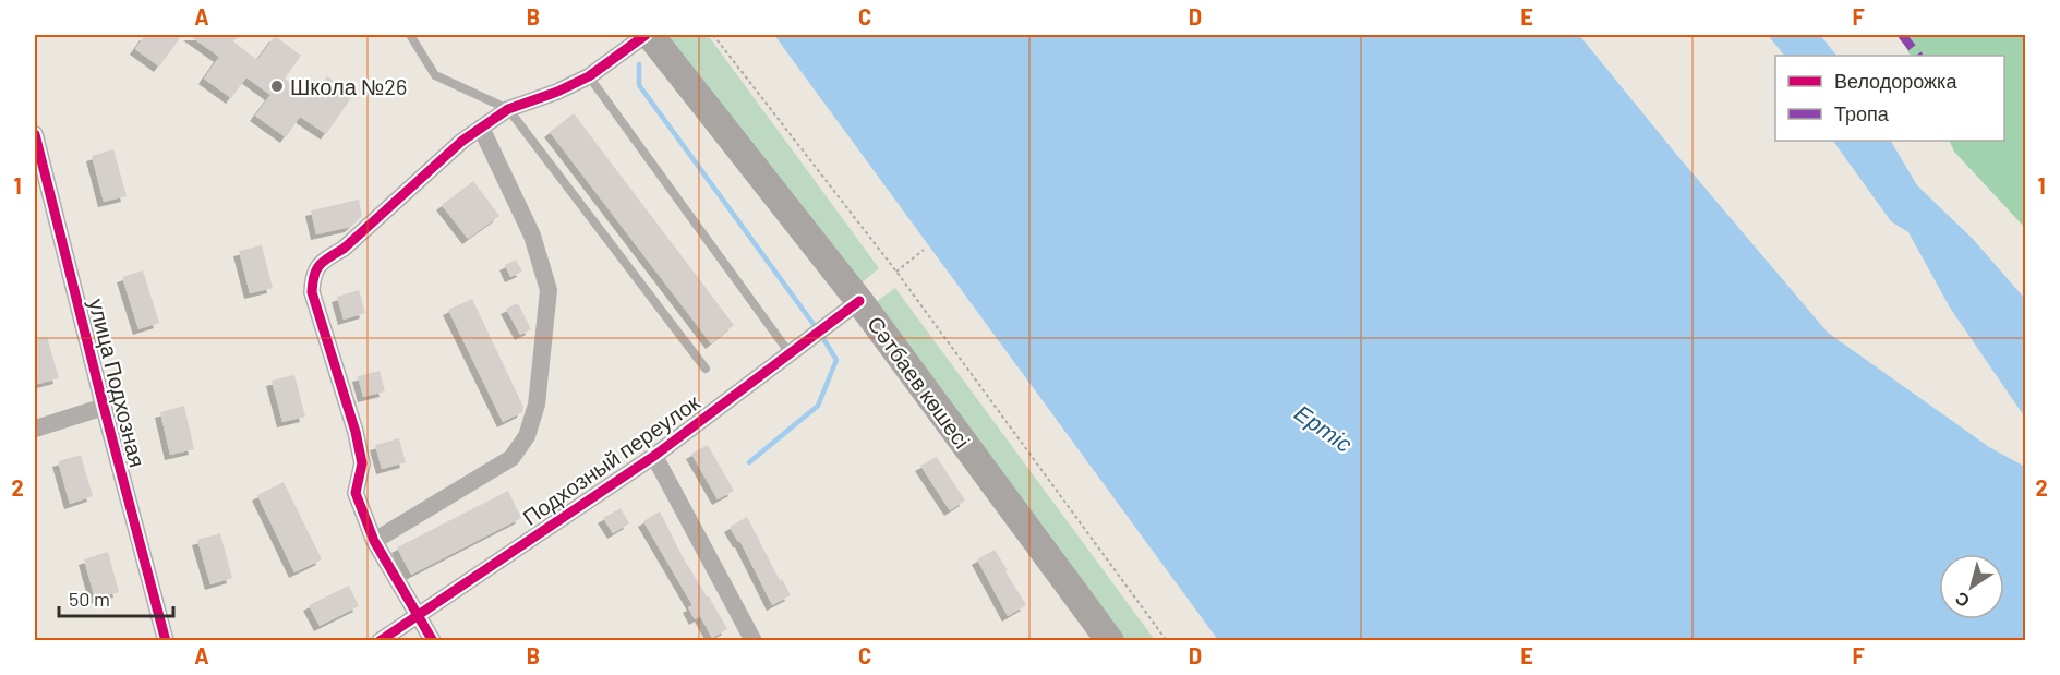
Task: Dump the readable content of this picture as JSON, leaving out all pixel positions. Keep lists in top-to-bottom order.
{
  "streets": {
    "main road": ["Сәтбаев көшесі"],
    "street": ["улица Подхозная", "Подхозный переулок"]
  },
  "crossings": [
    ["Сәтбаев көшесі", "Подхозный переулок"]
  ],
  "water": ["Ертіс"],
  "places": ["Школа №26"],
  "legend": ["Велодорожка", "Тропа"],
  "scale_bar": "50 m",
  "north": "bottom left",
  "grid": {
    "columns": [
      "A",
      "B",
      "C",
      "D",
      "E",
      "F"
    ],
    "rows": ["1", "2"]
  }
}
